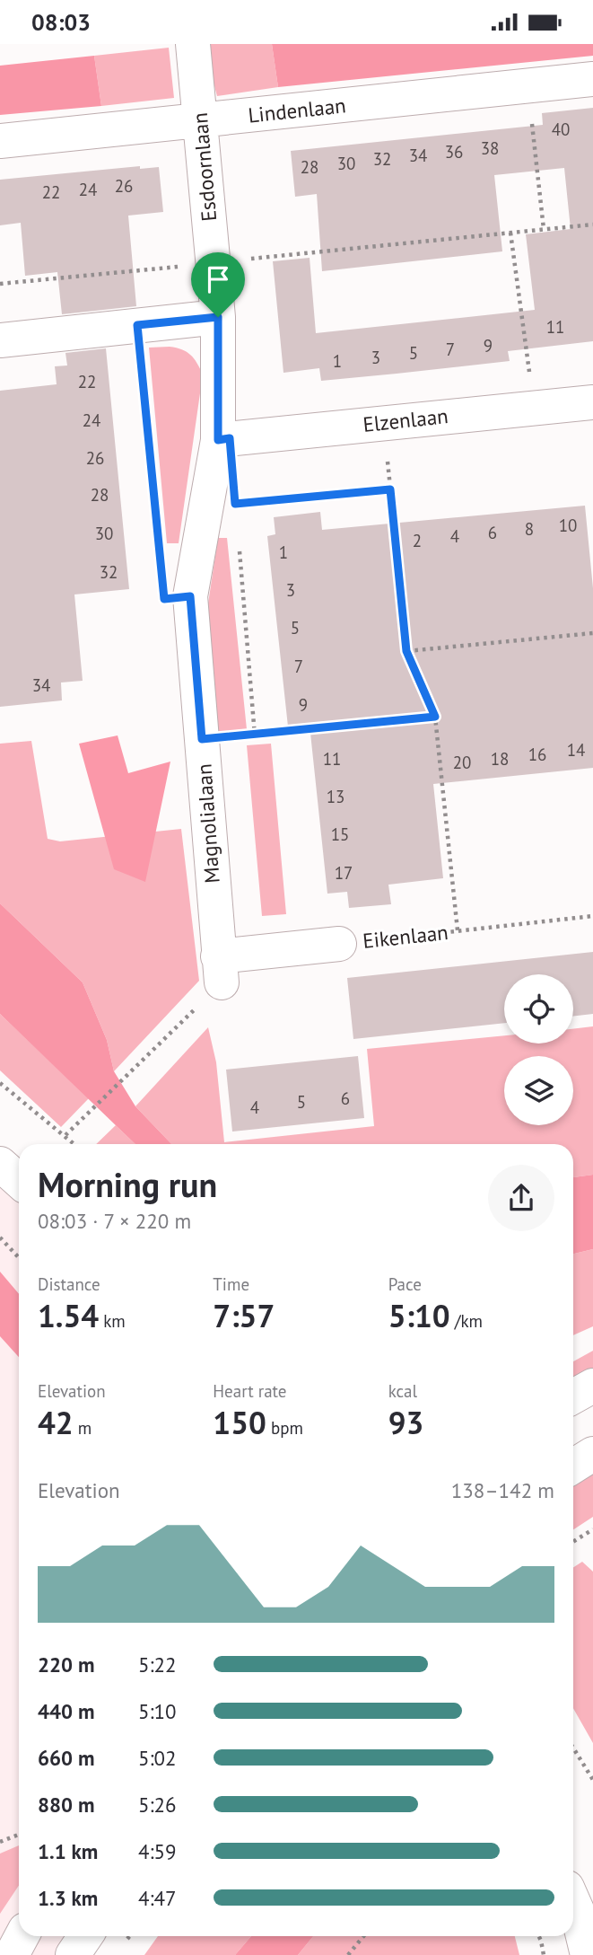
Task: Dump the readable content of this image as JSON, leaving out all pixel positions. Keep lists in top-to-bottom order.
{
  "streets": {
    "street": [
      "Lindenlaan",
      "Esdoornlaan",
      "Elzenlaan",
      "Magnolialaan",
      "Eikenlaan"
    ]
  },
  "crossings": [
    ["Lindenlaan", "Esdoornlaan"],
    ["Esdoornlaan", "Elzenlaan"],
    ["Esdoornlaan", "Magnolialaan"],
    ["Elzenlaan", "Magnolialaan"],
    ["Magnolialaan", "Eikenlaan"]
  ],
  "house_numbers": [
    "40",
    "38",
    "36",
    "34",
    "32",
    "30",
    "28",
    "26",
    "24",
    "22",
    "11",
    "9",
    "7",
    "5",
    "3",
    "1",
    "22",
    "24",
    "26",
    "28",
    "10",
    "8",
    "6",
    "30",
    "4",
    "2",
    "1",
    "32",
    "3",
    "5",
    "7",
    "34",
    "9",
    "14",
    "16",
    "11",
    "18",
    "20",
    "13",
    "15",
    "17",
    "6",
    "5",
    "4"
  ],
  "page": {
    "status": "08:03",
    "heading": ["Morning run", "08:03 · 7 × 220 m"],
    "stats": [
      ["Distance", "1.54 km"],
      ["Time", "7:57"],
      ["Pace", "5:10 /km"],
      ["Elevation", "42 m"],
      ["Heart rate", "150 bpm"],
      ["kcal", "93"]
    ],
    "chart": ["Elevation", "138–142 m"],
    "list": [
      {
        "name": "220 m",
        "note": "5:22"
      },
      {
        "name": "440 m",
        "note": "5:10"
      },
      {
        "name": "660 m",
        "note": "5:02"
      },
      {
        "name": "880 m",
        "note": "5:26"
      },
      {
        "name": "1.1 km",
        "note": "4:59"
      },
      {
        "name": "1.3 km",
        "note": "4:47"
      }
    ]
  }
}
